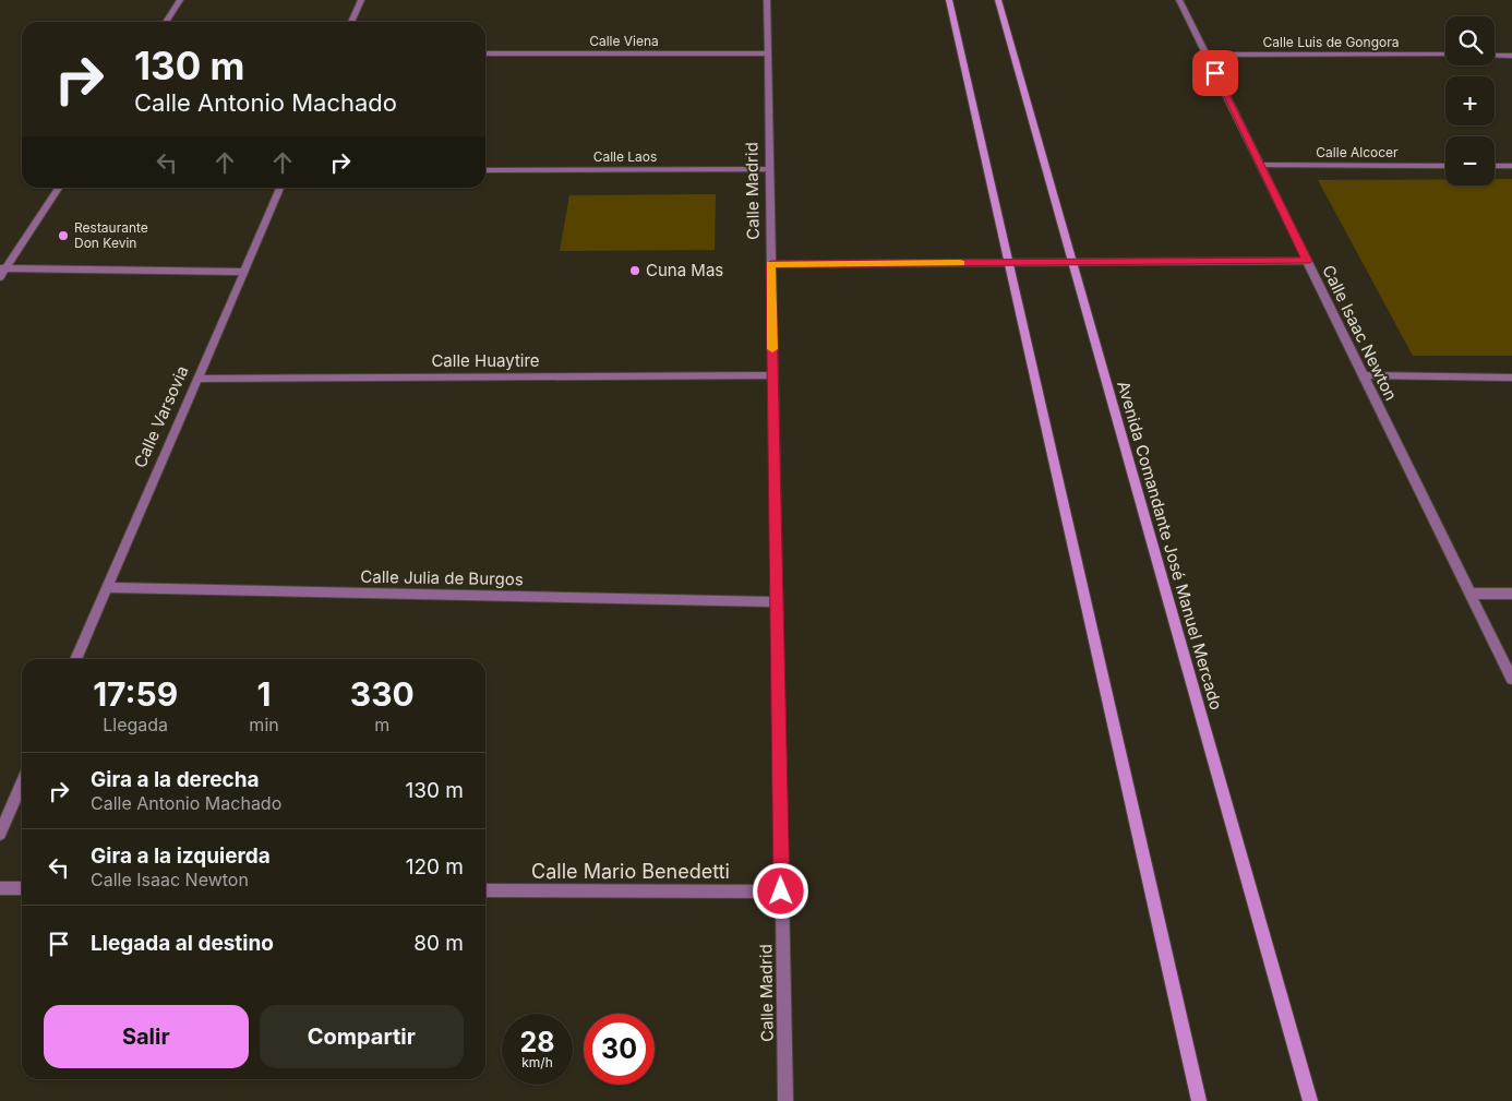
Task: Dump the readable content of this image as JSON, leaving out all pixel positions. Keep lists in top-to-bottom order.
{
  "streets": {
    "street": [
      "Calle Viena",
      "Calle Luis de Gongora",
      "Calle Alcocer",
      "Calle Laos",
      "Calle Madrid",
      "Calle Isaac Newton",
      "Calle Huaytire",
      "Calle Varsovia",
      "Avenida Comandante José Manuel Mercado",
      "Calle Julia de Burgos",
      "Calle Mario Benedetti"
    ]
  },
  "crossings": [
    ["Calle Viena", "Calle Madrid"],
    ["Calle Luis de Gongora", "Calle Isaac Newton"],
    ["Calle Alcocer", "Calle Isaac Newton"],
    ["Calle Laos", "Calle Madrid"],
    ["Calle Madrid", "Calle Huaytire"],
    ["Calle Madrid", "Calle Julia de Burgos"],
    ["Calle Madrid", "Calle Mario Benedetti"],
    ["Calle Huaytire", "Calle Varsovia"],
    ["Calle Varsovia", "Calle Julia de Burgos"]
  ],
  "places": ["Restaurante Don Kevin", "Cuna Mas"],
  "page": {
    "map_buttons": ["+", "−"],
    "turn": ["130 m", "Calle Antonio Machado"],
    "eta": [
      "17:59",
      "Llegada",
      "1",
      "min",
      "330",
      "m"
    ],
    "list": [
      {
        "name": "Gira a la derecha",
        "note": "Calle Antonio Machado",
        "value": "130 m"
      },
      {
        "name": "Gira a la izquierda",
        "note": "Calle Isaac Newton",
        "value": "120 m"
      },
      {
        "name": "Llegada al destino",
        "value": "80 m"
      }
    ],
    "buttons": ["Salir", "Compartir"],
    "speed": "28 km/h",
    "limit": "30"
  }
}
